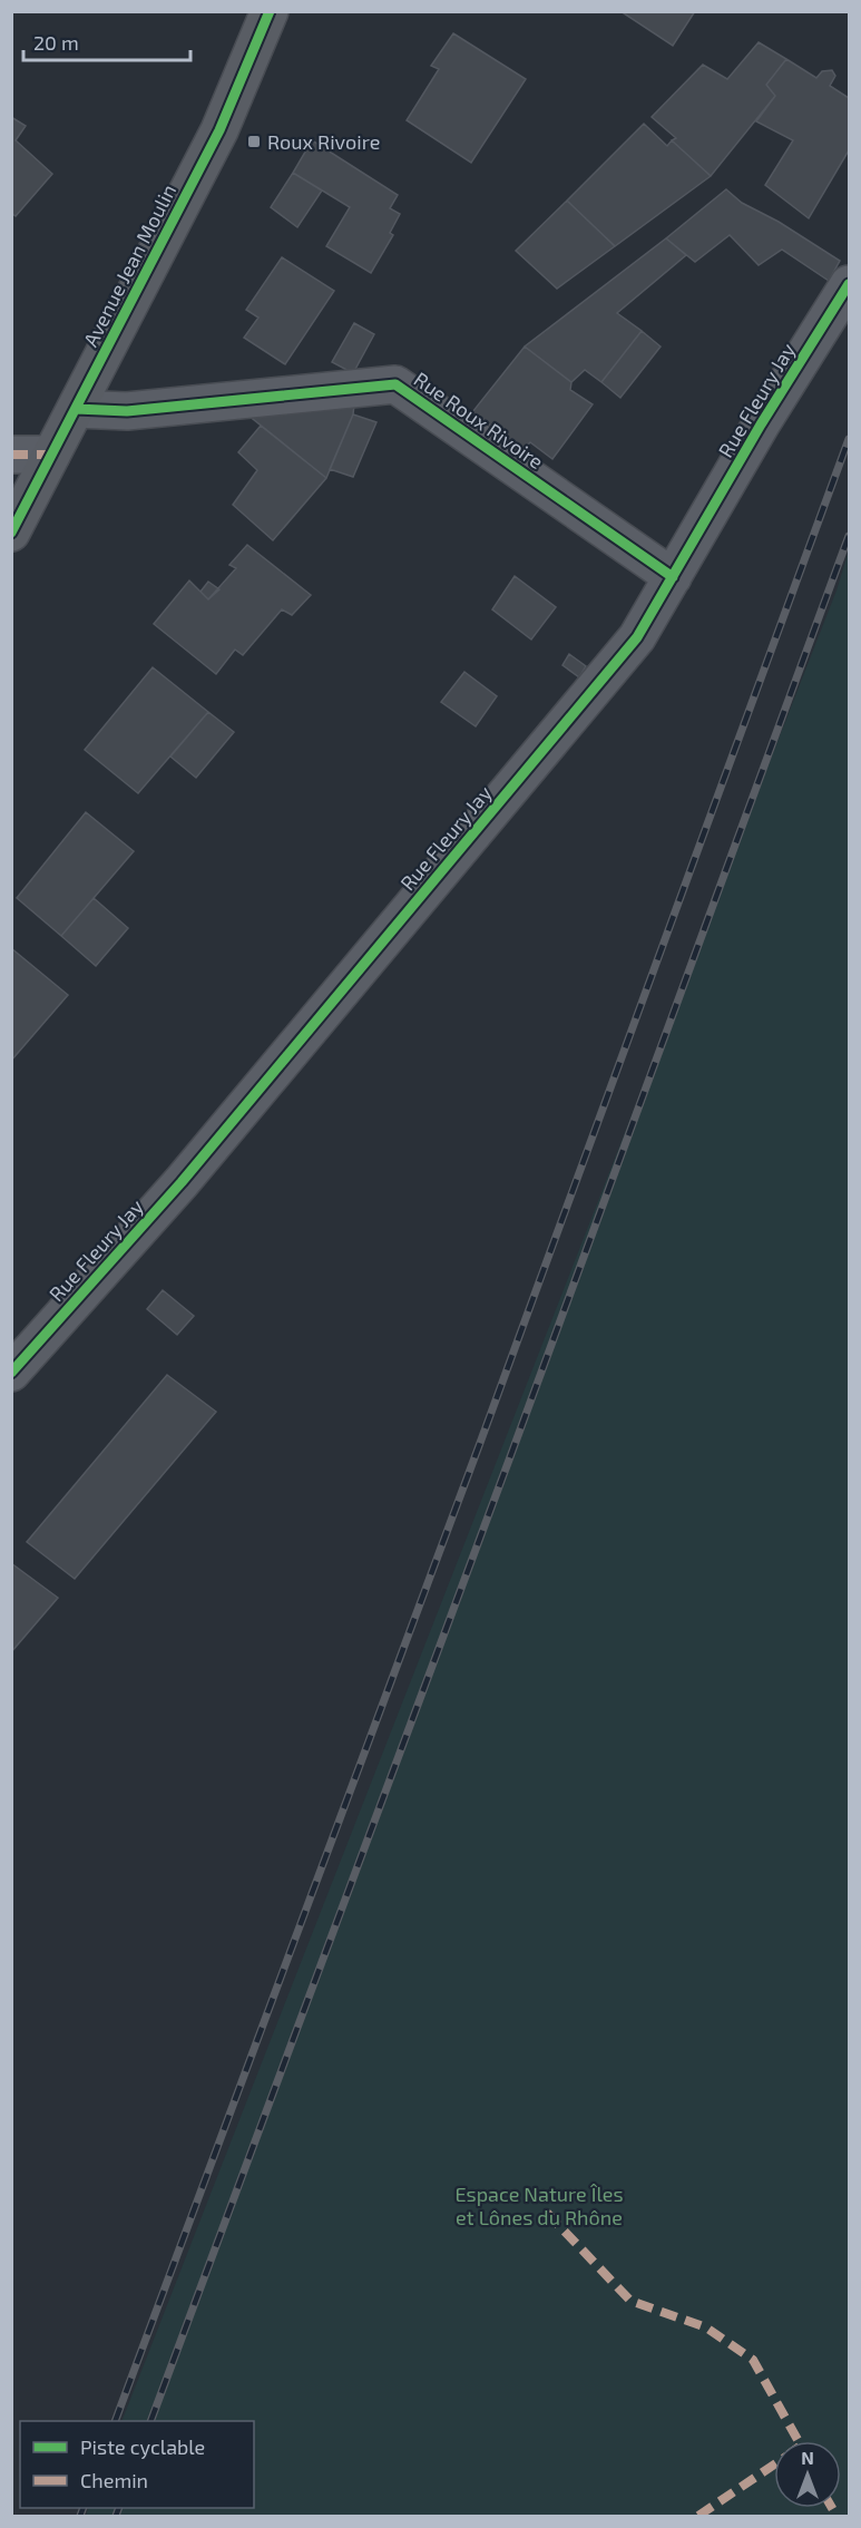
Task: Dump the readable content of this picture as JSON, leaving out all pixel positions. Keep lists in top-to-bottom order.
{
  "streets": {
    "main road": ["Avenue Jean Moulin"],
    "street": ["Rue Fleury Jay", "Rue Roux Rivoire"]
  },
  "crossings": [
    ["Avenue Jean Moulin", "Rue Roux Rivoire"],
    ["Rue Fleury Jay", "Rue Roux Rivoire"]
  ],
  "parks": ["Espace Nature Îles et Lônes du Rhône"],
  "places": {
    "transit": ["Roux Rivoire"]
  },
  "legend": ["Piste cyclable", "Chemin"],
  "scale_bar": "20 m",
  "north": "top"
}
